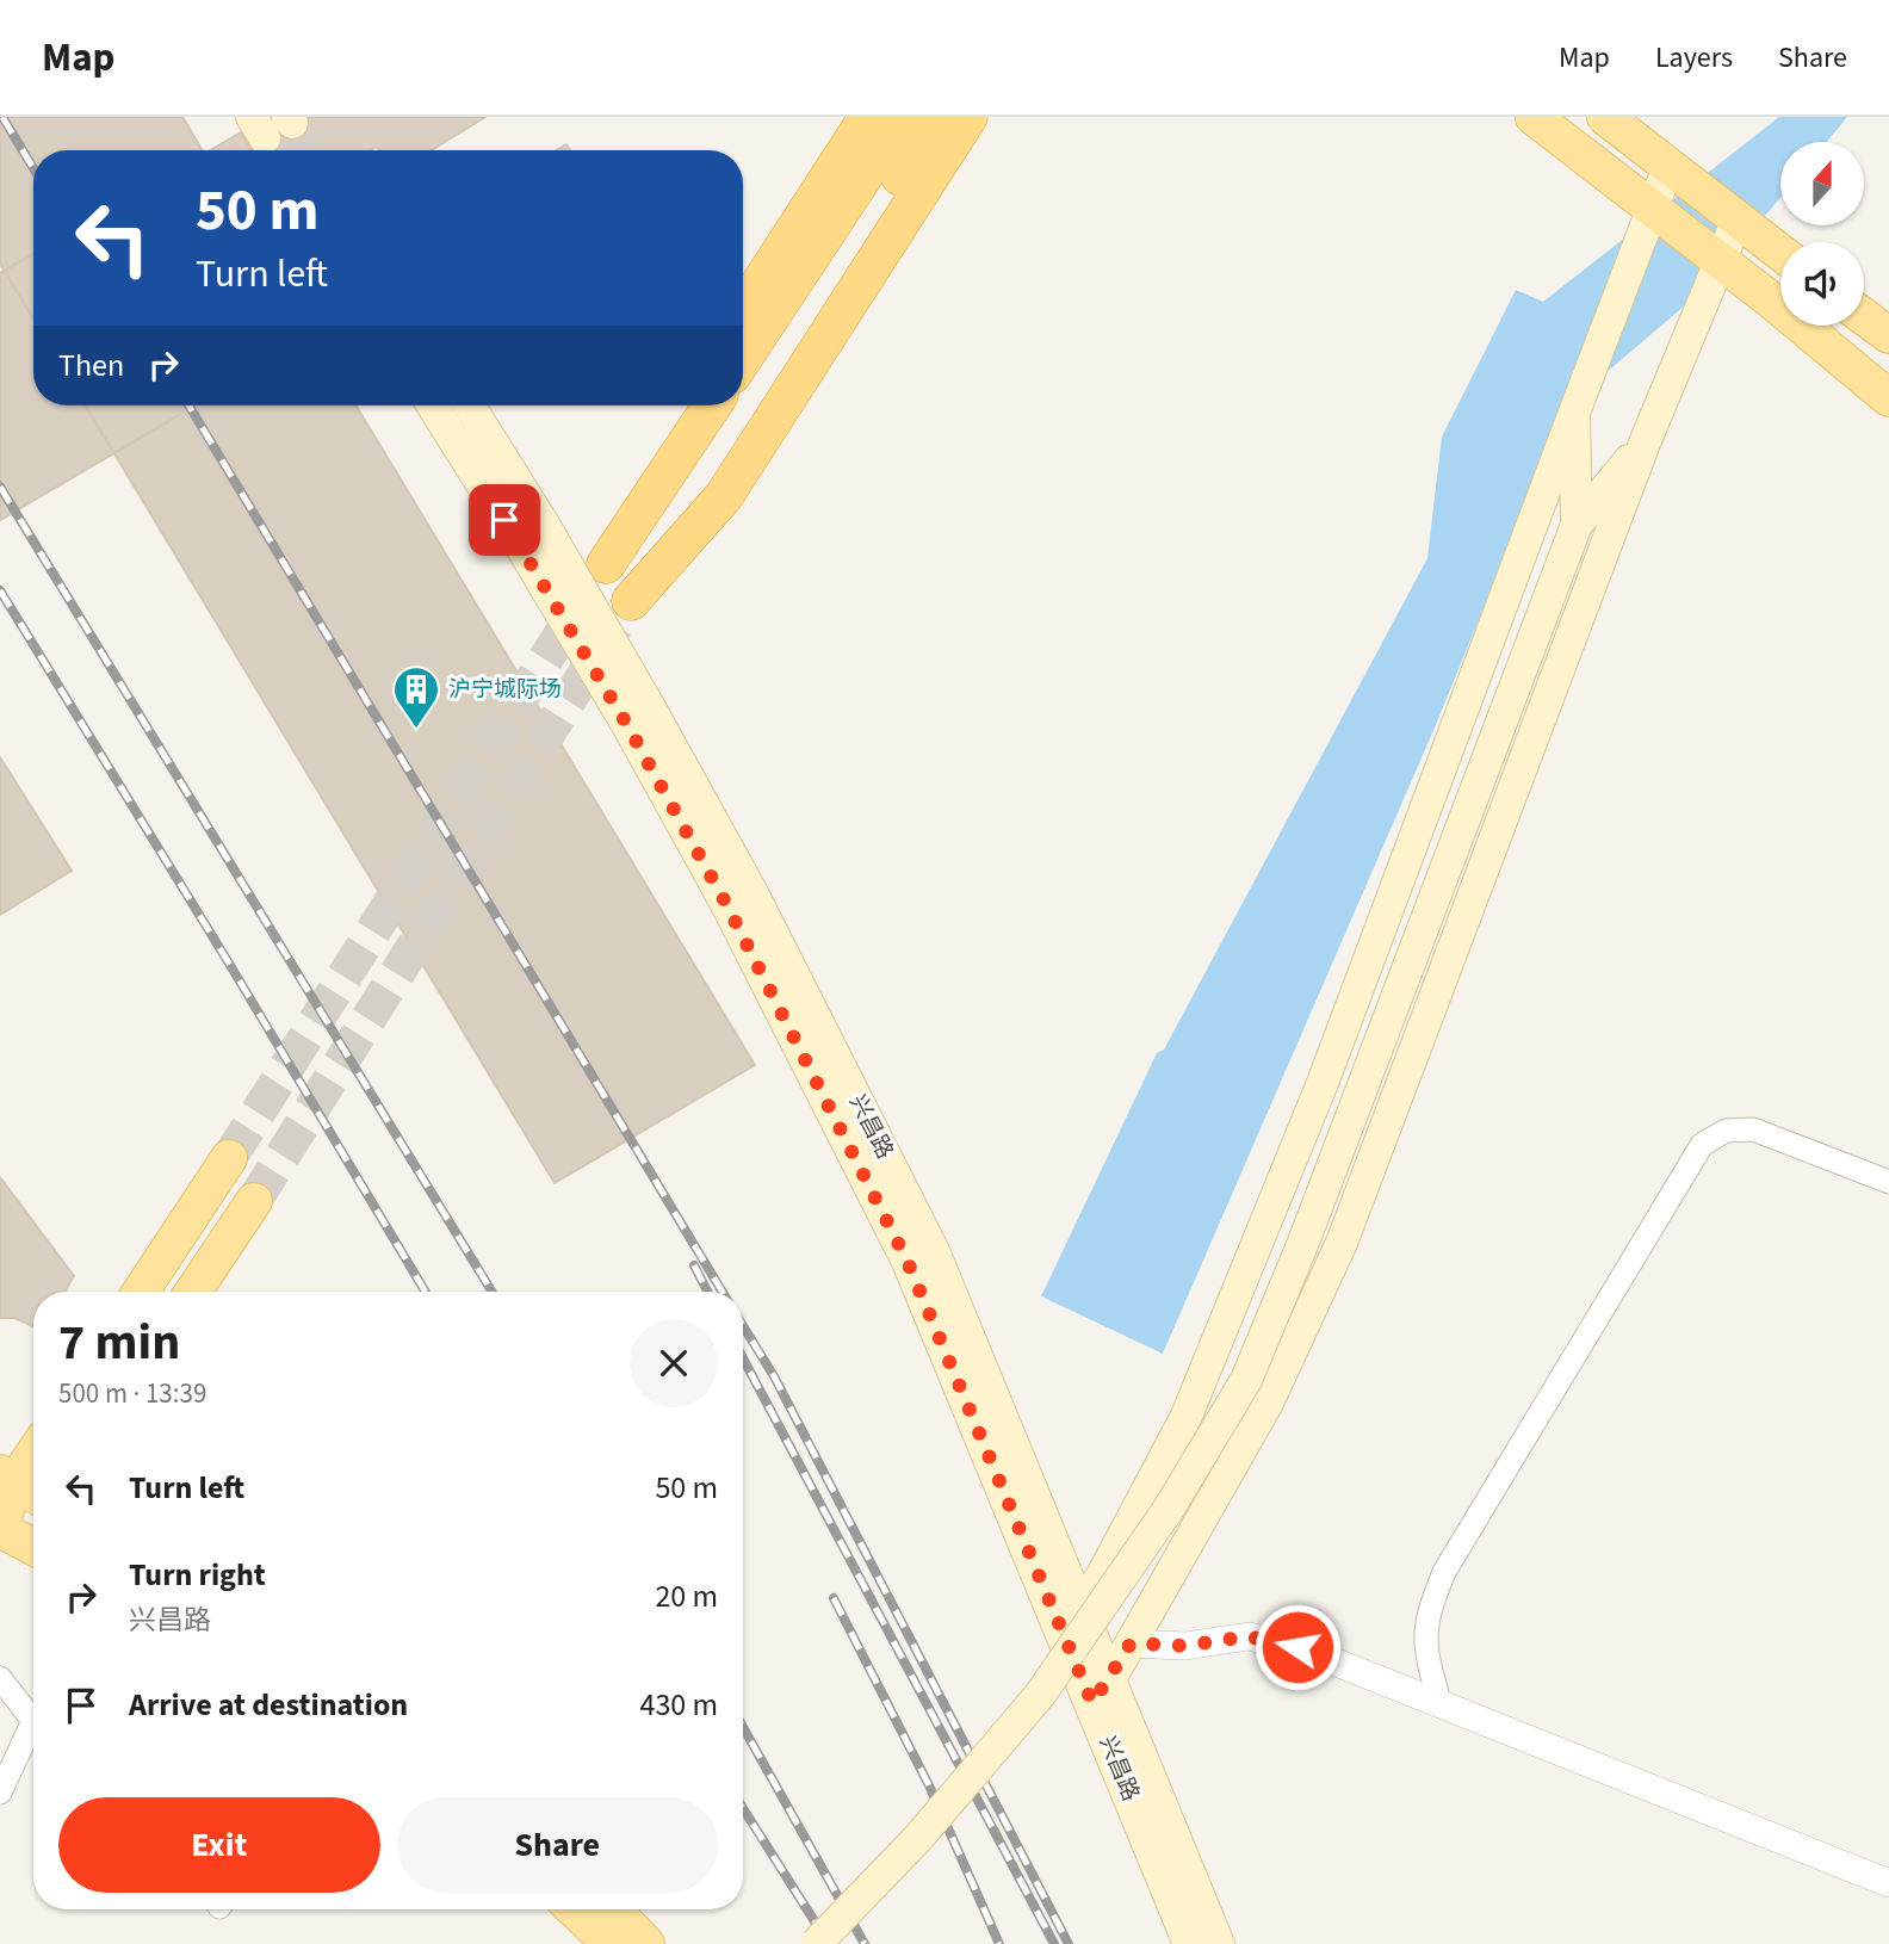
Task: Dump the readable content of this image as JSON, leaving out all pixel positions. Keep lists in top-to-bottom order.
{
  "streets": {
    "main road": ["兴昌路"]
  },
  "places": {
    "building": ["沪宁城际场"]
  },
  "north": "top",
  "page": {
    "header": "Map",
    "nav": ["Map", "Layers", "Share"],
    "turn": ["50 m", "Turn left"],
    "then": "Then",
    "heading": ["7 min", "500 m · 13:39"],
    "list": [
      {
        "name": "Turn left",
        "value": "50 m"
      },
      {
        "name": "Turn right",
        "note": "兴昌路",
        "value": "20 m"
      },
      {
        "name": "Arrive at destination",
        "value": "430 m"
      }
    ],
    "buttons": ["Exit", "Share"]
  }
}
